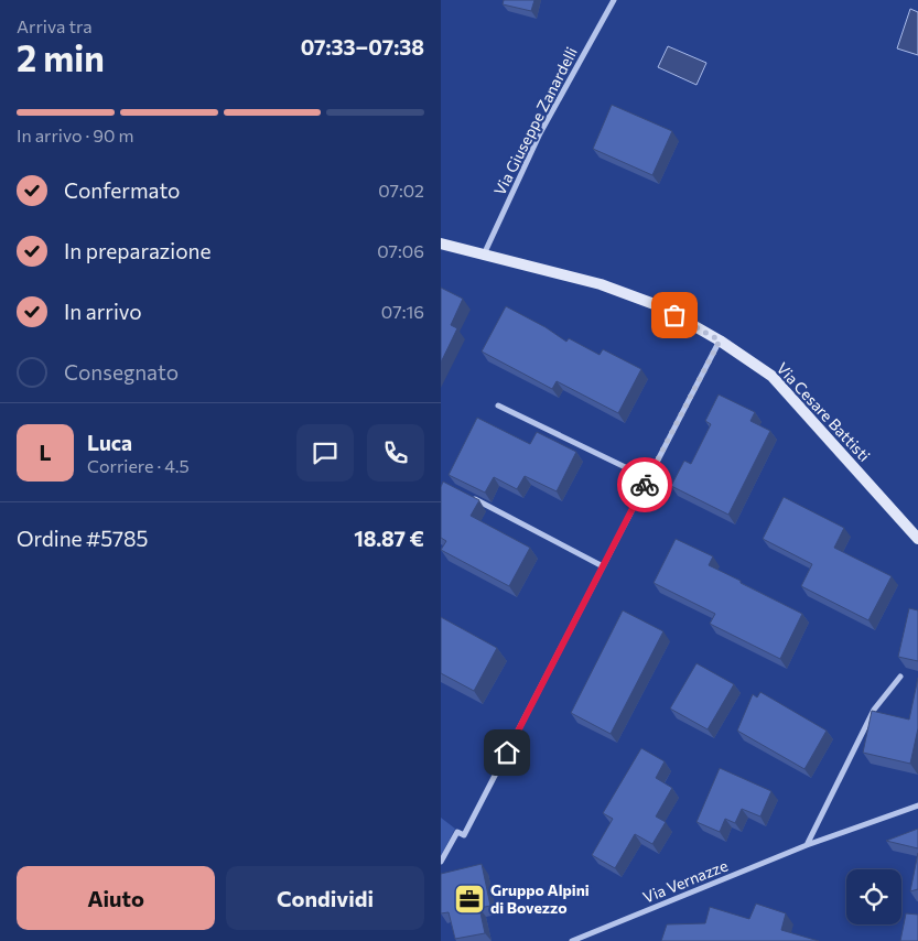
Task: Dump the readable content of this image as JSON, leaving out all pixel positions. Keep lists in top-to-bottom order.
{
  "streets": {
    "street": ["Via Giuseppe Zanardelli", "Via Cesare Battisti", "Via Vernazze"]
  },
  "crossings": [
    ["Via Giuseppe Zanardelli", "Via Cesare Battisti"]
  ],
  "places": {
    "office": ["Gruppo Alpini di Bovezzo"]
  },
  "page": {
    "heading": ["2 min", "Arriva tra", "07:33–07:38"],
    "panel": [
      "Luca",
      "Corriere · 4.5",
      "Ordine #5785",
      "18.87 €"
    ],
    "bar": "In arrivo · 90 m",
    "list": [
      ["Confermato", "07:02"],
      ["In preparazione", "07:06"],
      ["In arrivo", "07:16"],
      "Consegnato"
    ],
    "round": "L",
    "buttons": ["Aiuto", "Condividi"]
  }
}
